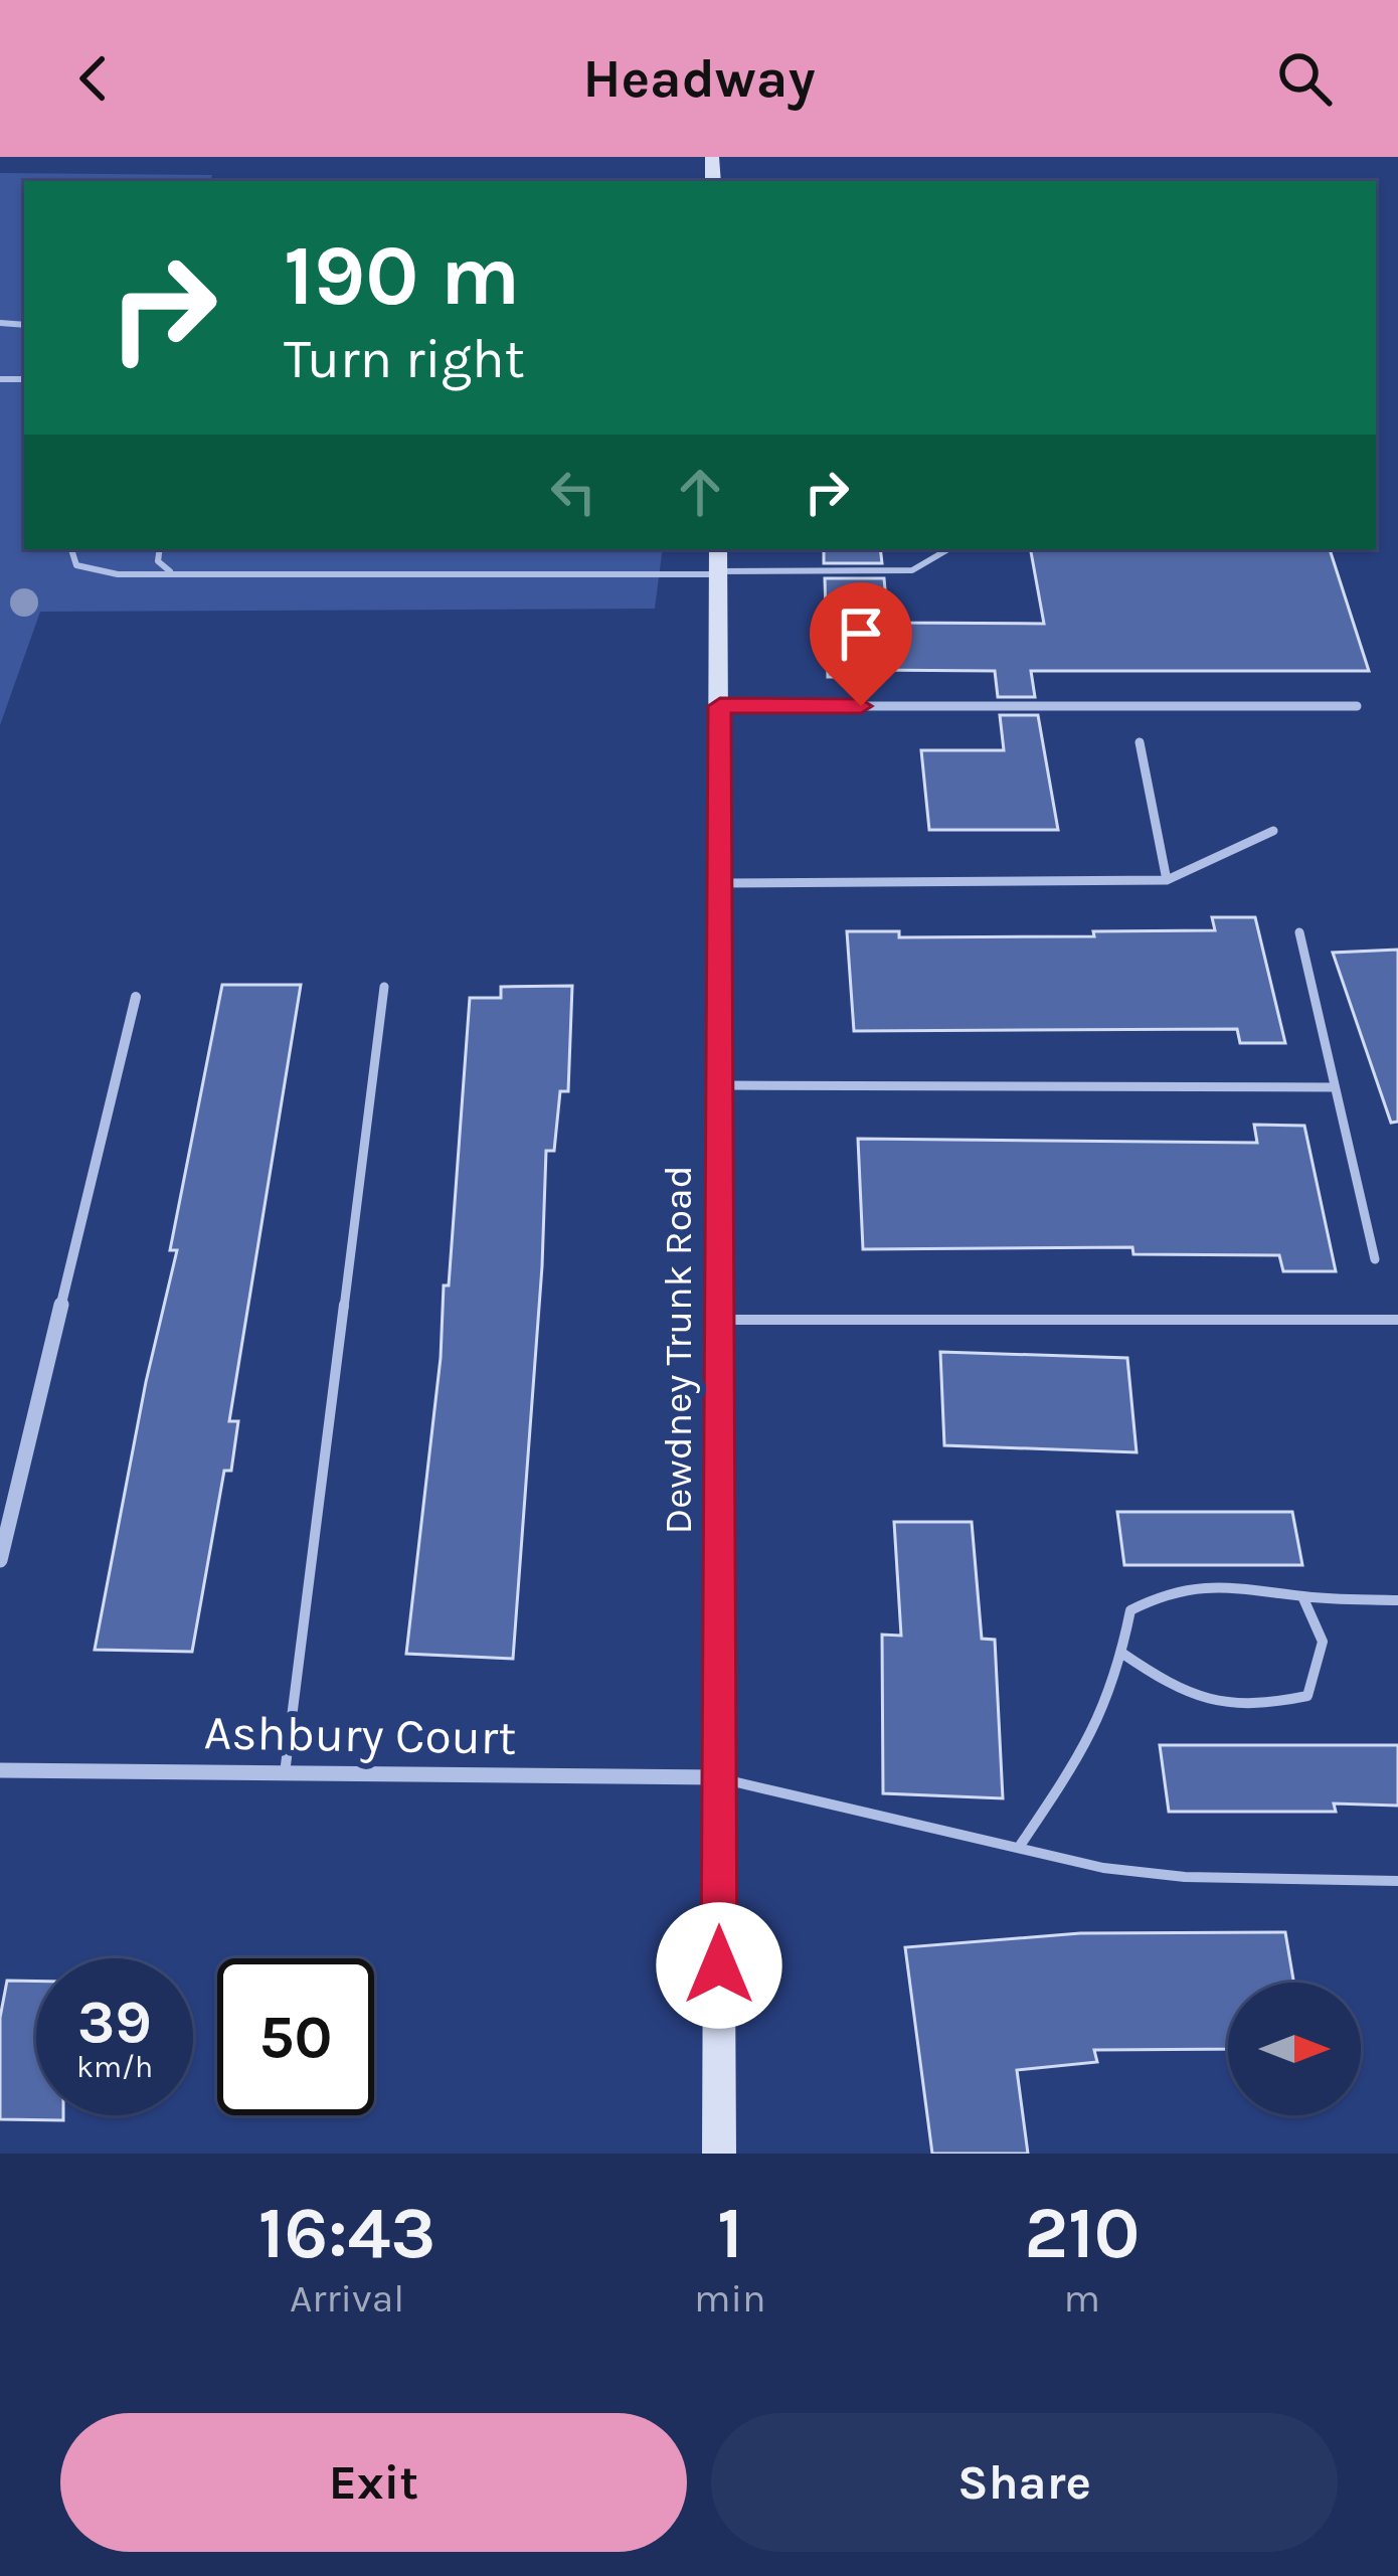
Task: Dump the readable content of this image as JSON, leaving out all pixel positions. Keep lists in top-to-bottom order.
{
  "streets": {
    "main road": ["Dewdney Trunk Road"],
    "street": ["Ashbury Court"]
  },
  "crossings": [
    ["Dewdney Trunk Road", "Ashbury Court"]
  ],
  "north": "right",
  "page": {
    "header": "Headway",
    "turn": ["190 m", "Turn right"],
    "speed": "39 km/h",
    "limit": "50",
    "eta": [
      "16:43",
      "Arrival",
      "1",
      "min",
      "210",
      "m"
    ],
    "buttons": ["Exit", "Share"]
  }
}
